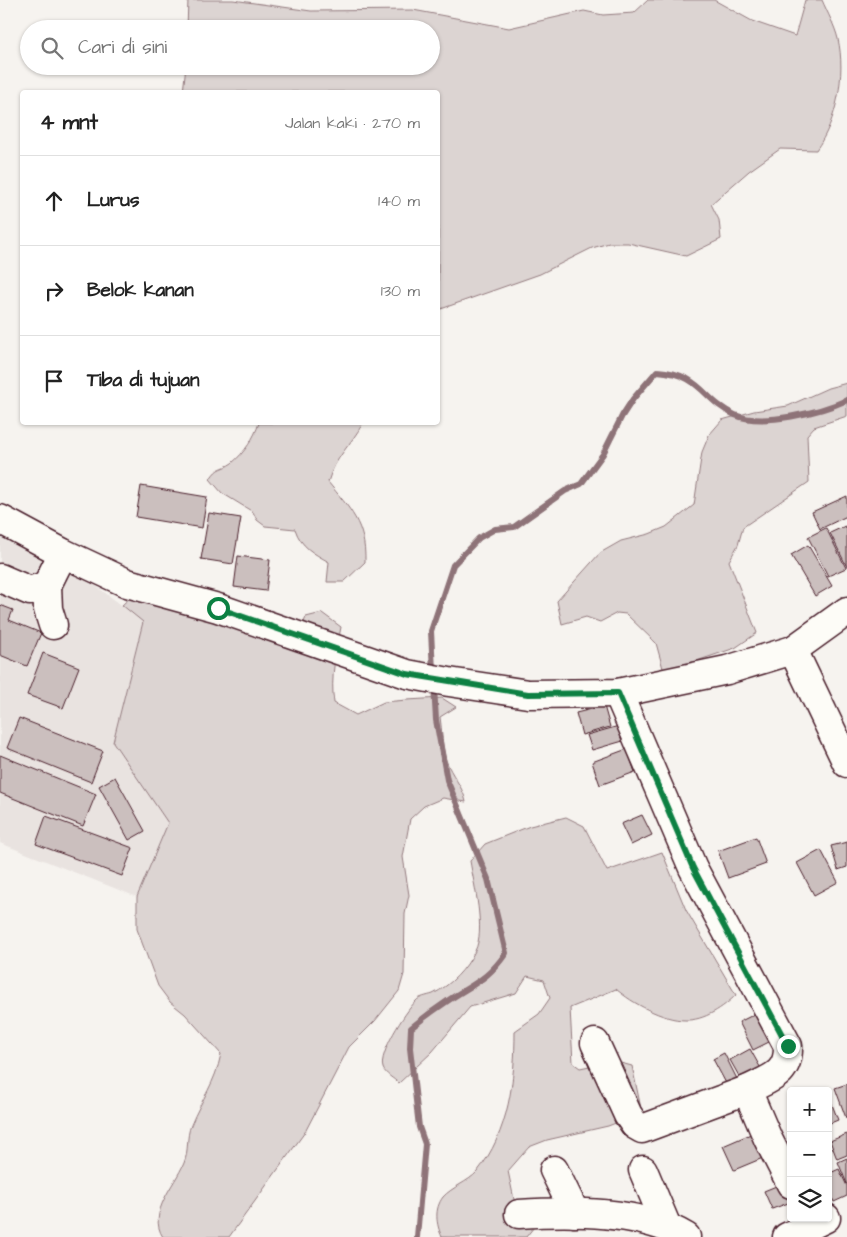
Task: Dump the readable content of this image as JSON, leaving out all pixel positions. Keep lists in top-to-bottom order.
{
  "page": {
    "search": "Cari di sini",
    "heading": ["4 mnt", "Jalan kaki · 270 m"],
    "list": [
      ["Lurus", "140 m"],
      ["Belok kanan", "130 m"],
      "Tiba di tujuan"
    ],
    "map_buttons": ["+", "−"]
  }
}
